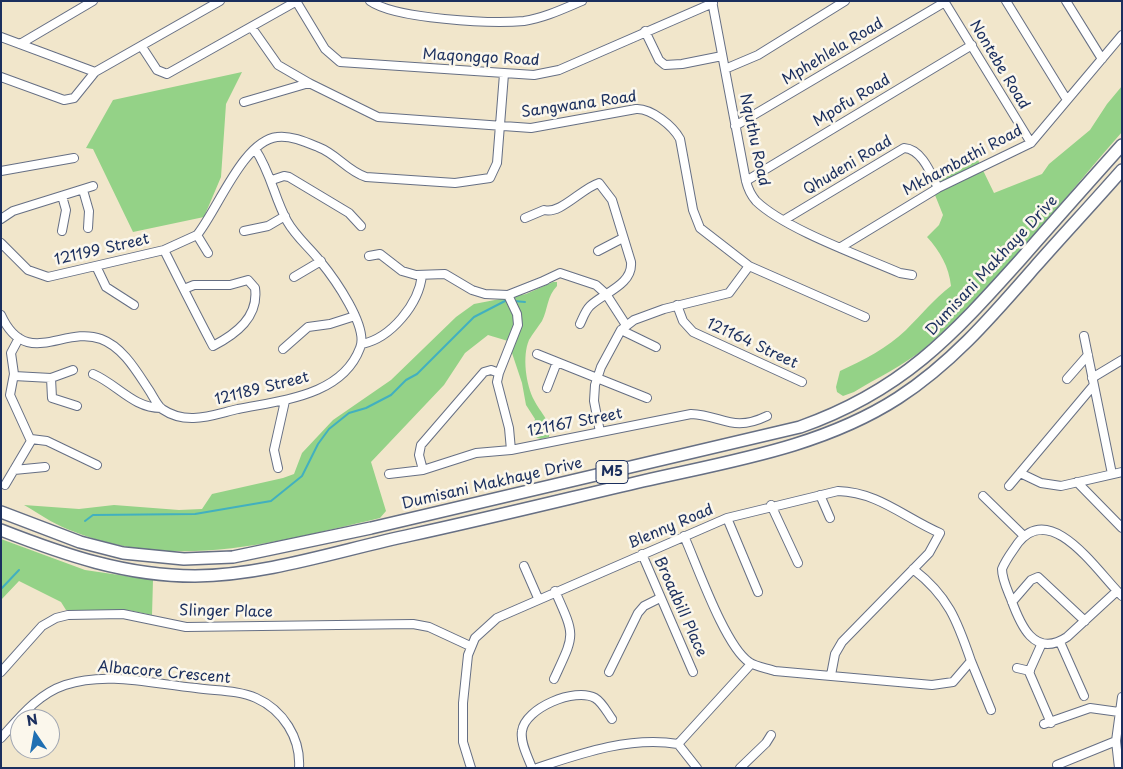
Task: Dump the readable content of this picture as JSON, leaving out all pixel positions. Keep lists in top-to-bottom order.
{
  "streets": {
    "main road": ["Dumisani Makhaye Drive", "M5"],
    "street": [
      "Mphehlela Road",
      "Maqongqo Road",
      "Nontebe Road",
      "Mpofu Road",
      "Sangwana Road",
      "Nquthu Road",
      "Mkhambathi Road",
      "Qhudeni Road",
      "121199 Street",
      "121164 Street",
      "121189 Street",
      "121167 Street",
      "Blenny Road",
      "Broadbill Place",
      "Slinger Place",
      "Albacore Crescent"
    ]
  },
  "crossings": [
    ["Mphehlela Road", "Nontebe Road"],
    ["Mphehlela Road", "Nquthu Road"],
    ["Maqongqo Road", "Nquthu Road"],
    ["Nontebe Road", "Mpofu Road"],
    ["Nontebe Road", "Mkhambathi Road"],
    ["Mpofu Road", "Nquthu Road"],
    ["Nquthu Road", "Mkhambathi Road"],
    ["Nquthu Road", "Qhudeni Road"],
    ["Mkhambathi Road", "Qhudeni Road"],
    ["Blenny Road", "Broadbill Place"],
    ["Blenny Road", "Slinger Place"]
  ],
  "north": "top"
}
